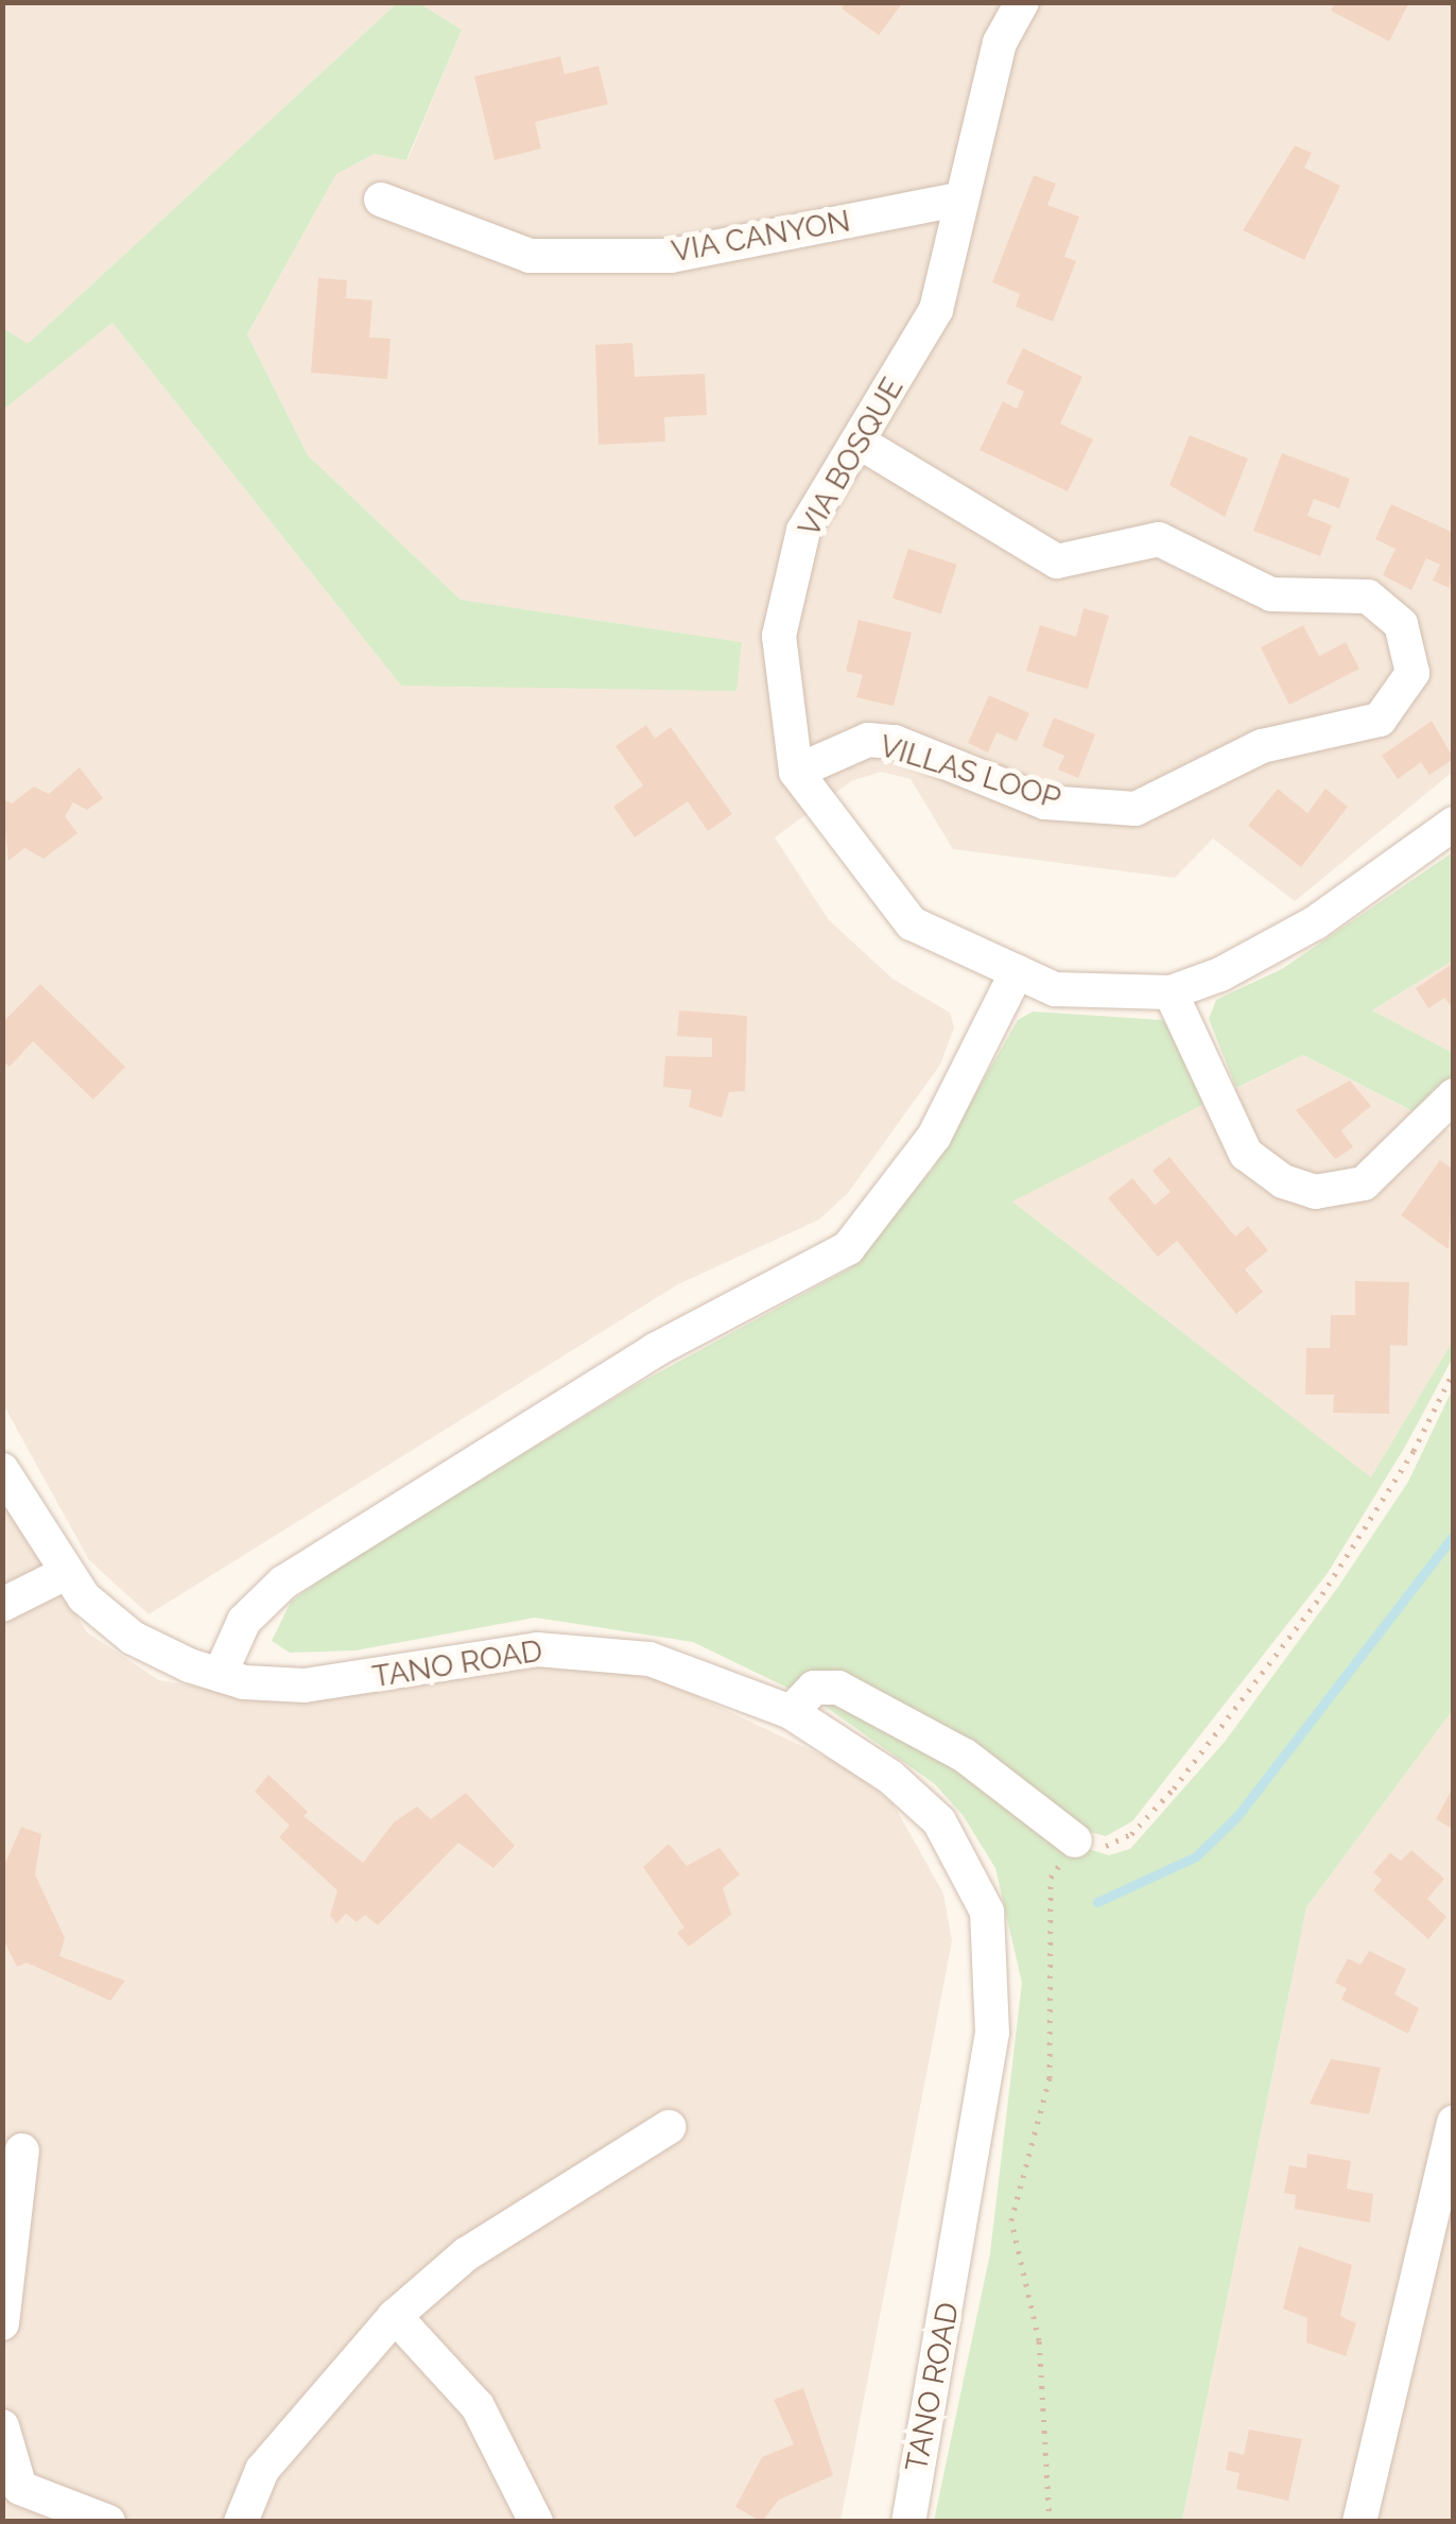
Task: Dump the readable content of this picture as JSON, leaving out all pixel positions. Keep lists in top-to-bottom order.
{
  "streets": {
    "street": [
      "VIA CANYON",
      "VIA BOSQUE",
      "VILLAS LOOP",
      "TANO ROAD"
    ]
  },
  "crossings": [
    ["VIA CANYON", "VIA BOSQUE"],
    ["VIA BOSQUE", "VILLAS LOOP"]
  ]
}
